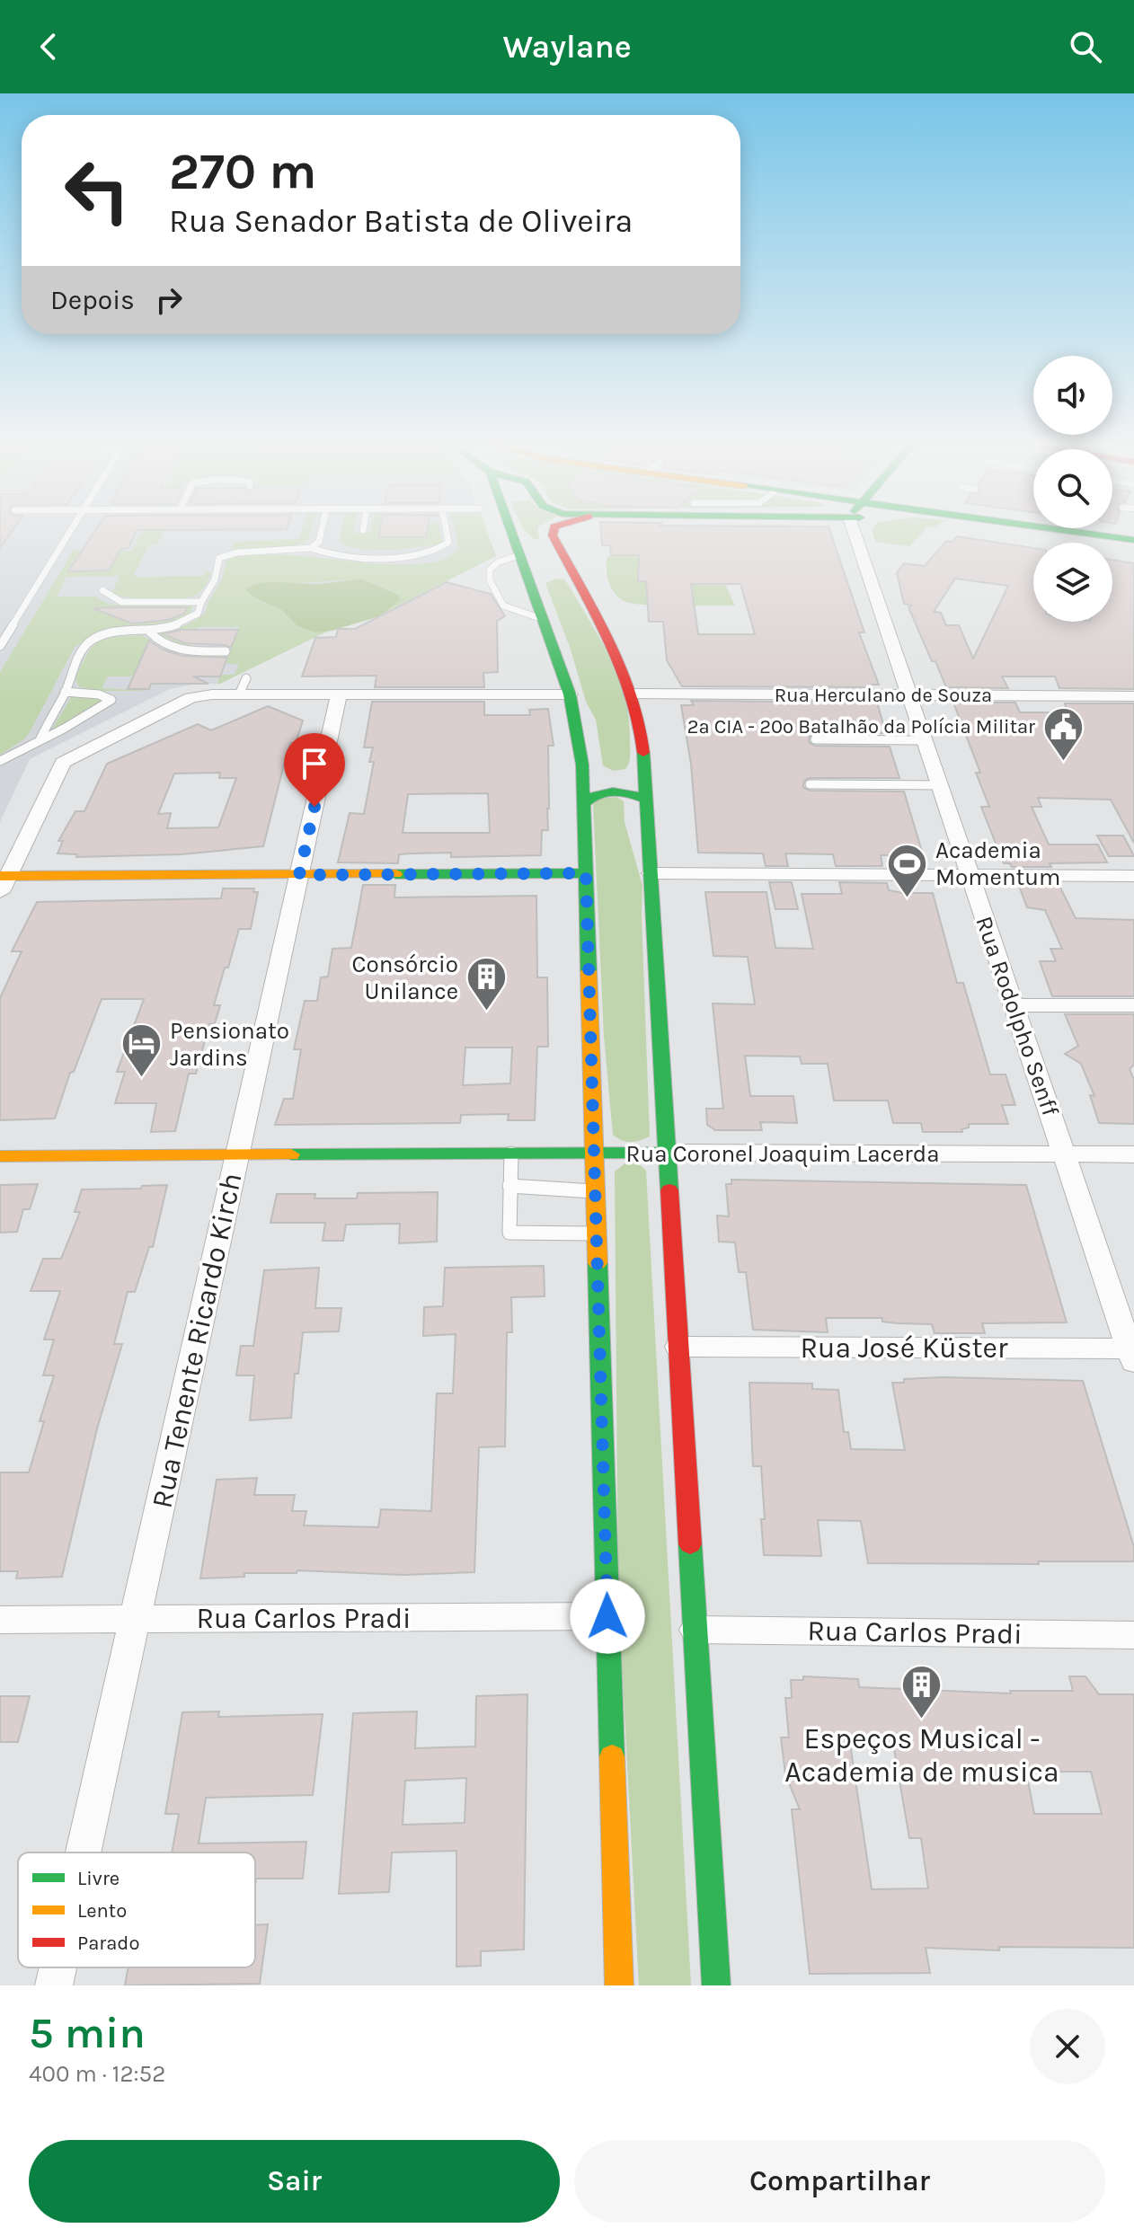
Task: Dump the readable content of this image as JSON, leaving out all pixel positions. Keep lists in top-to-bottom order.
{
  "streets": {
    "main road": ["Rua Coronel Joaquim Lacerda"],
    "street": [
      "Rua Herculano de Souza",
      "Rua Rodolpho Senff",
      "Rua Tenente Ricardo Kirch",
      "Rua José Küster",
      "Rua Carlos Pradi"
    ]
  },
  "crossings": [
    ["Rua Herculano de Souza", "Rua Rodolpho Senff"],
    ["Rua Rodolpho Senff", "Rua Coronel Joaquim Lacerda"],
    ["Rua Rodolpho Senff", "Rua José Küster"],
    ["Rua Coronel Joaquim Lacerda", "Rua Tenente Ricardo Kirch"],
    ["Rua Tenente Ricardo Kirch", "Rua Carlos Pradi"]
  ],
  "places": {
    "public building": ["2ª CIA - 20º Batalhão da Polícia Militar"],
    "sports": ["Academia Momentum"],
    "building": ["Consórcio Unilance", "Espeços Musical - Academia de musica"],
    "hotel": ["Pensionato Jardins"]
  },
  "legend": ["Livre", "Lento", "Parado"],
  "page": {
    "header": "Waylane",
    "turn": ["270 m", "Rua Senador Batista de Oliveira"],
    "then": "Depois",
    "heading": ["5 min", "400 m · 12:52"],
    "buttons": ["Sair", "Compartilhar"]
  }
}
